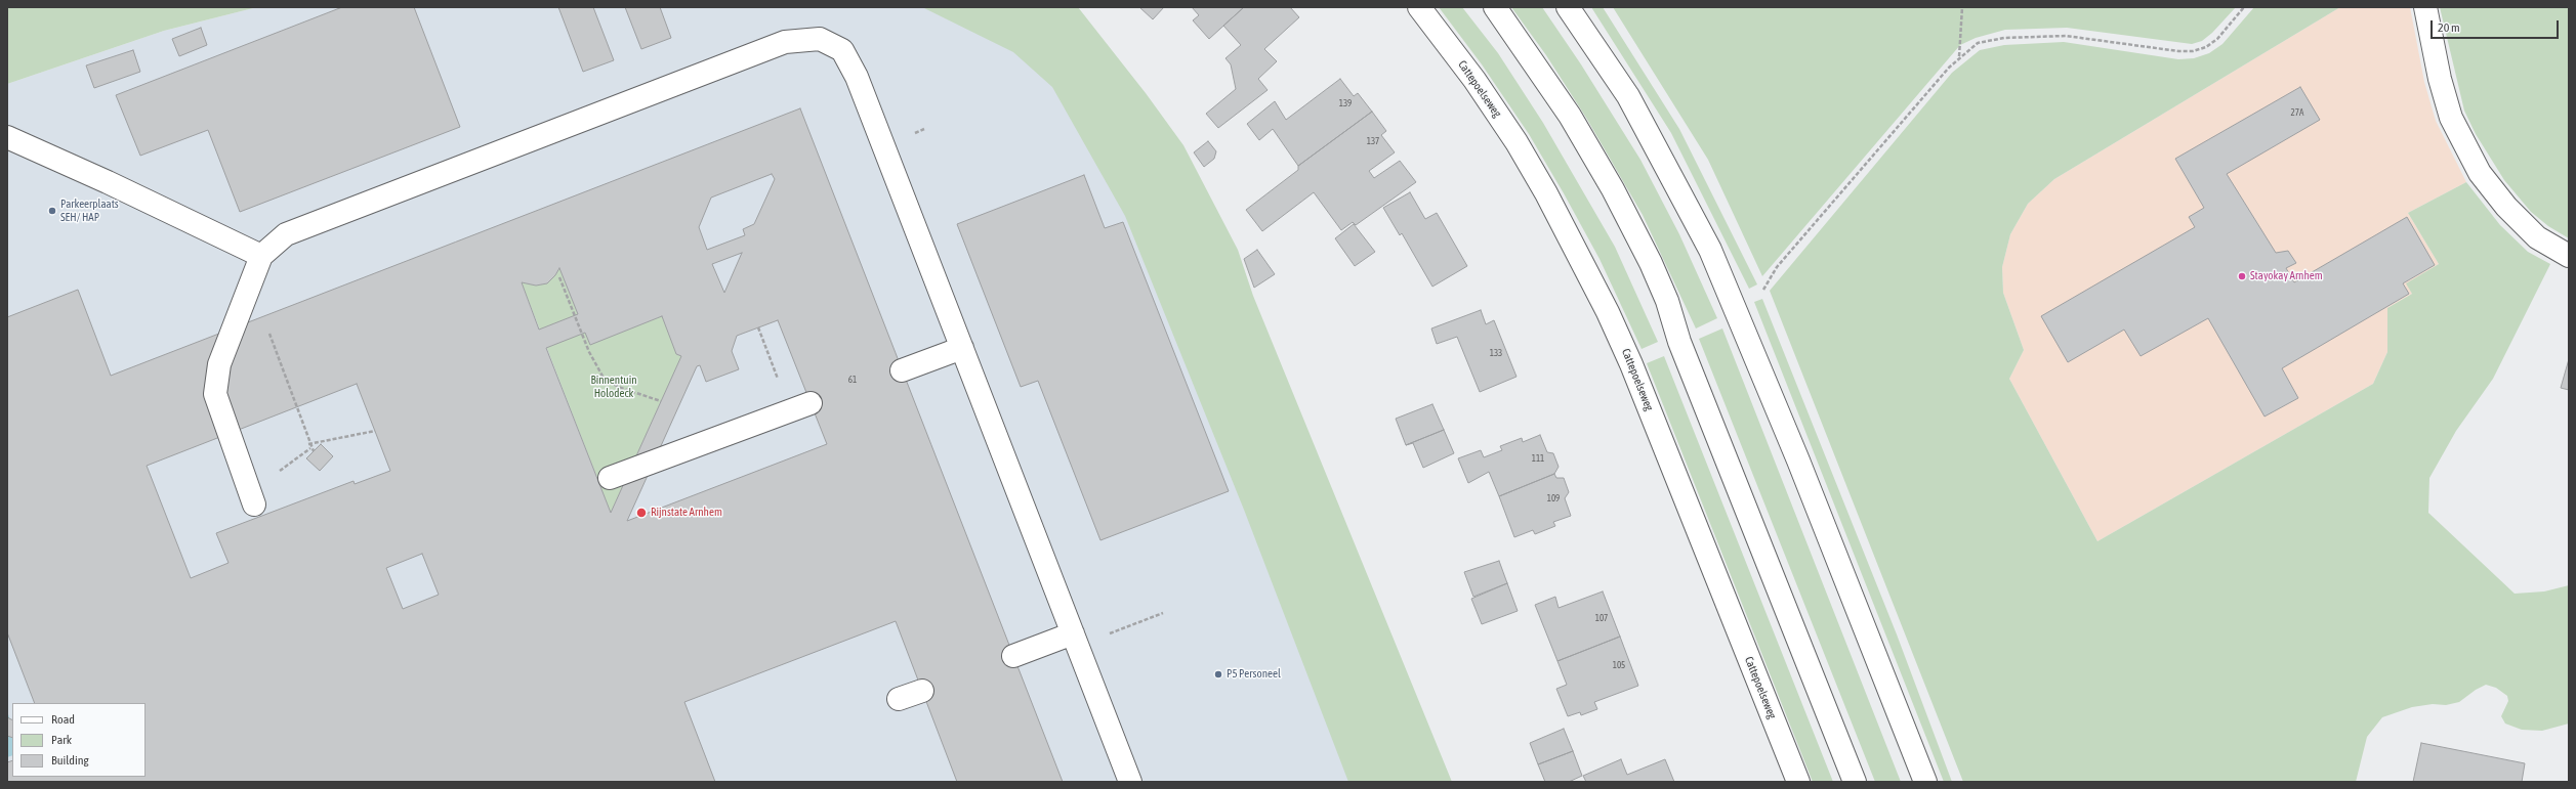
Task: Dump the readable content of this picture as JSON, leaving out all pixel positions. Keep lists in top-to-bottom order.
{
  "streets": {
    "street": ["Cattepoelseweg"]
  },
  "parks": ["Binnentuin Holodeck"],
  "places": [
    "Parkeerplaats SEH/ HAP",
    "Stayokay Arnhem",
    "Rijnstate Arnhem",
    "P5 Personeel"
  ],
  "house_numbers": [
    "139",
    "27A",
    "137",
    "133",
    "61",
    "111",
    "109",
    "107",
    "105"
  ],
  "legend": ["Road", "Park", "Building"],
  "scale_bar": "20 m"
}
